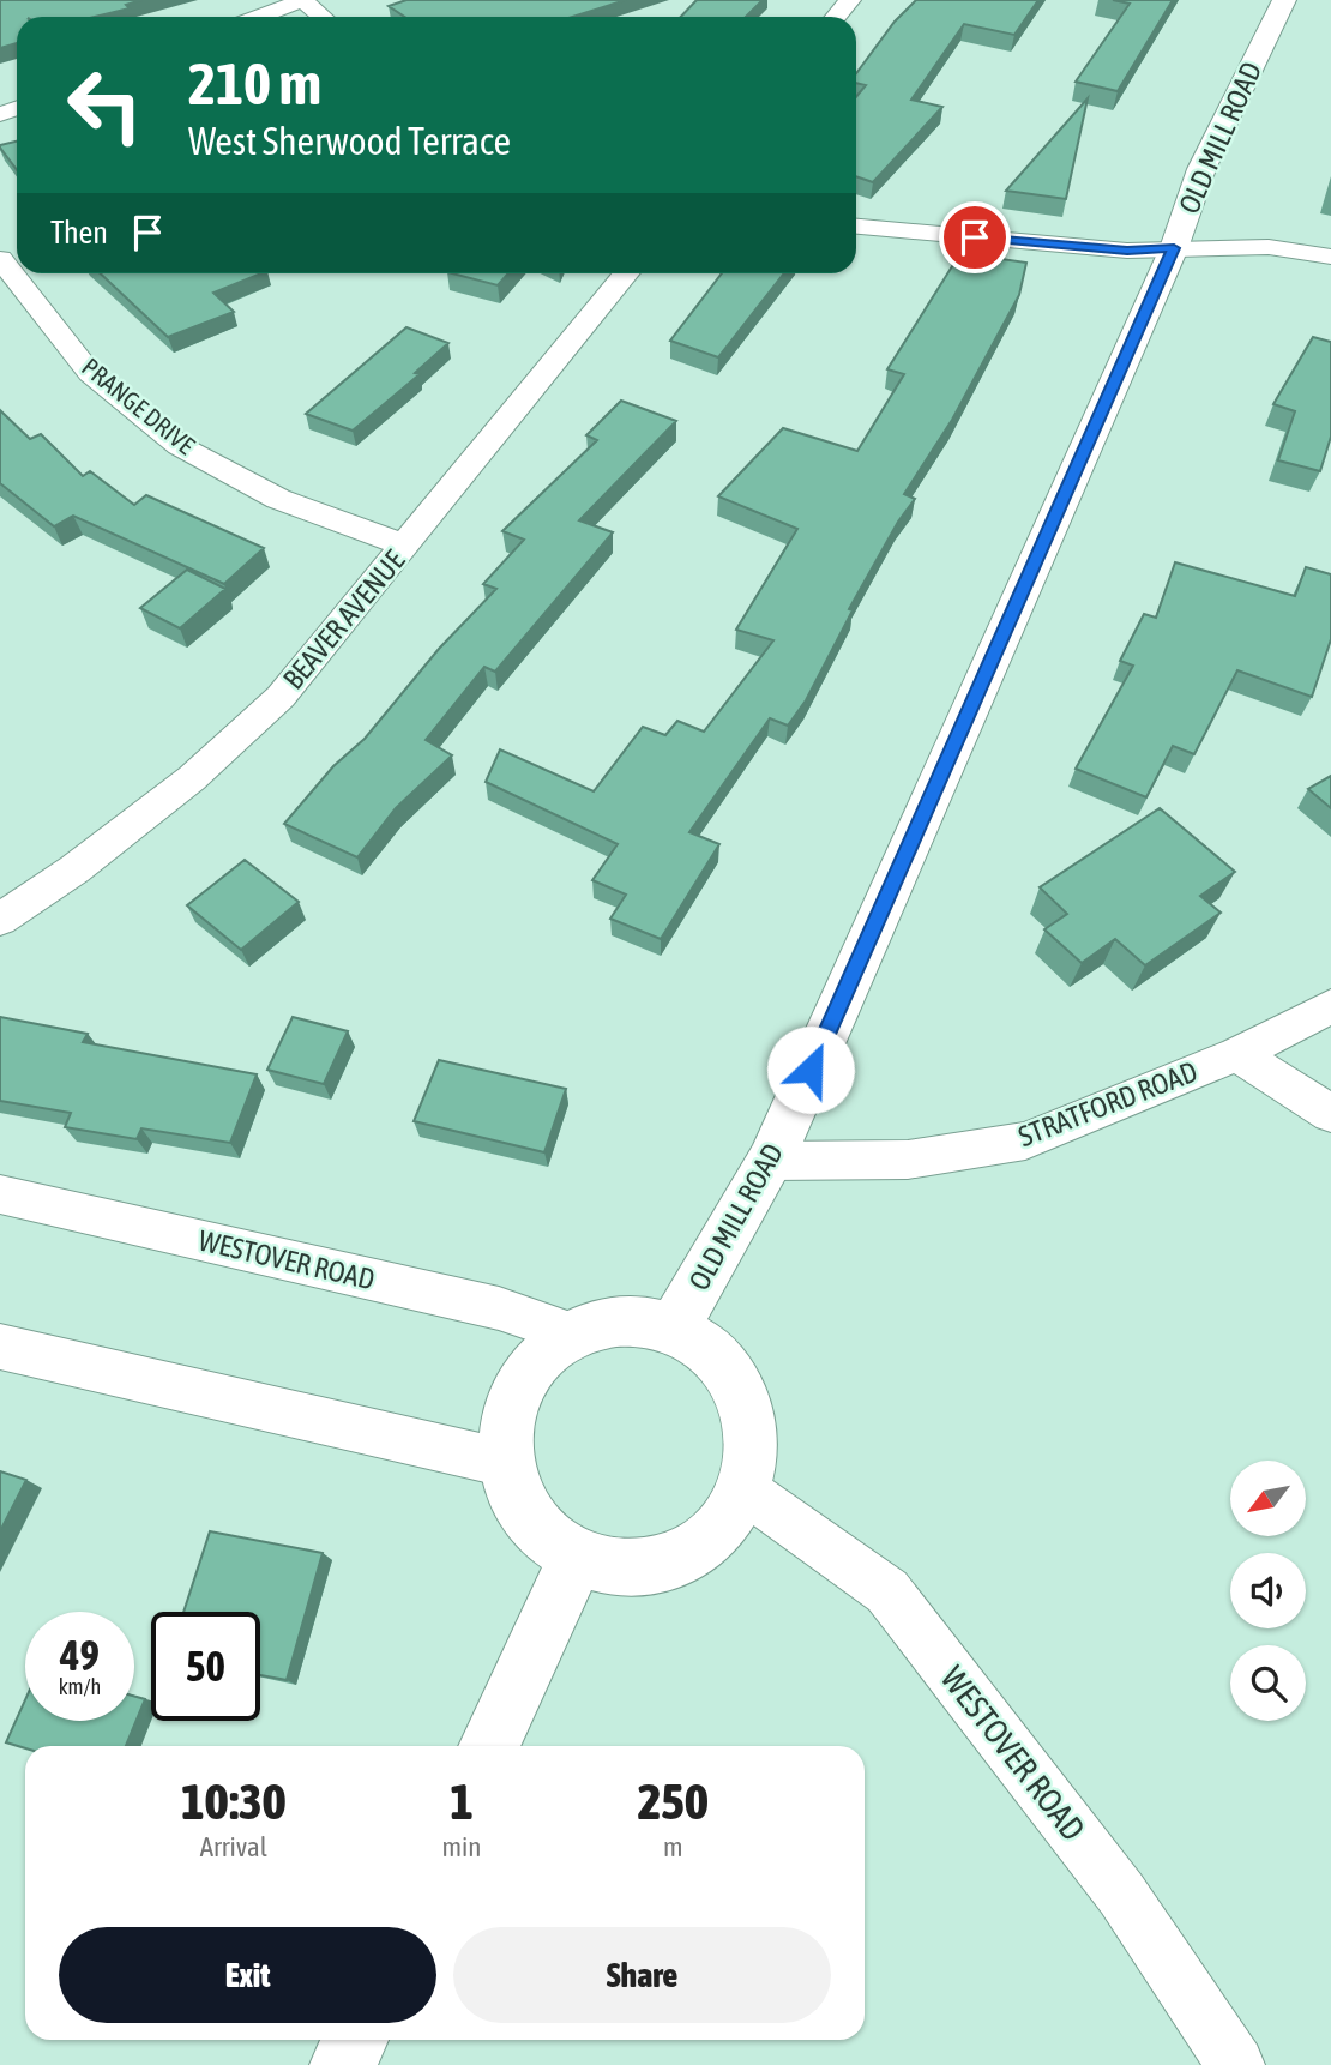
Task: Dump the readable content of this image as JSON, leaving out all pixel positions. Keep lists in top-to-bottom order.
{
  "streets": {
    "main road": ["OLD MILL ROAD"],
    "street": [
      "PRANGE DRIVE",
      "BEAVER AVENUE",
      "STRATFORD ROAD",
      "WESTOVER ROAD"
    ]
  },
  "crossings": [
    ["OLD MILL ROAD", "STRATFORD ROAD"],
    ["OLD MILL ROAD", "WESTOVER ROAD"],
    ["PRANGE DRIVE", "BEAVER AVENUE"]
  ],
  "north": "bottom left",
  "page": {
    "turn": ["210 m", "West Sherwood Terrace"],
    "then": "Then",
    "speed": "49 km/h",
    "limit": "50",
    "eta": [
      "10:30",
      "Arrival",
      "1",
      "min",
      "250",
      "m"
    ],
    "buttons": ["Exit", "Share"]
  }
}
